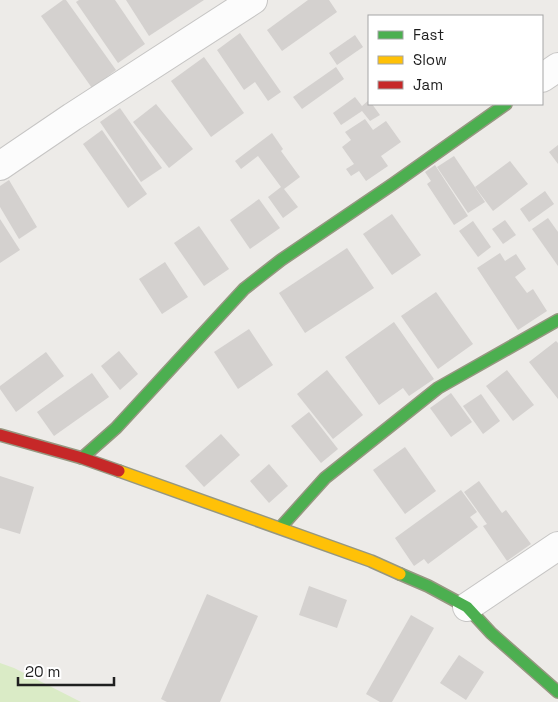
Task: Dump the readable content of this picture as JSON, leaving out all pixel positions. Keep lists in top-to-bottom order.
{
  "legend": ["Fast", "Slow", "Jam"],
  "scale_bar": "20 m"
}
